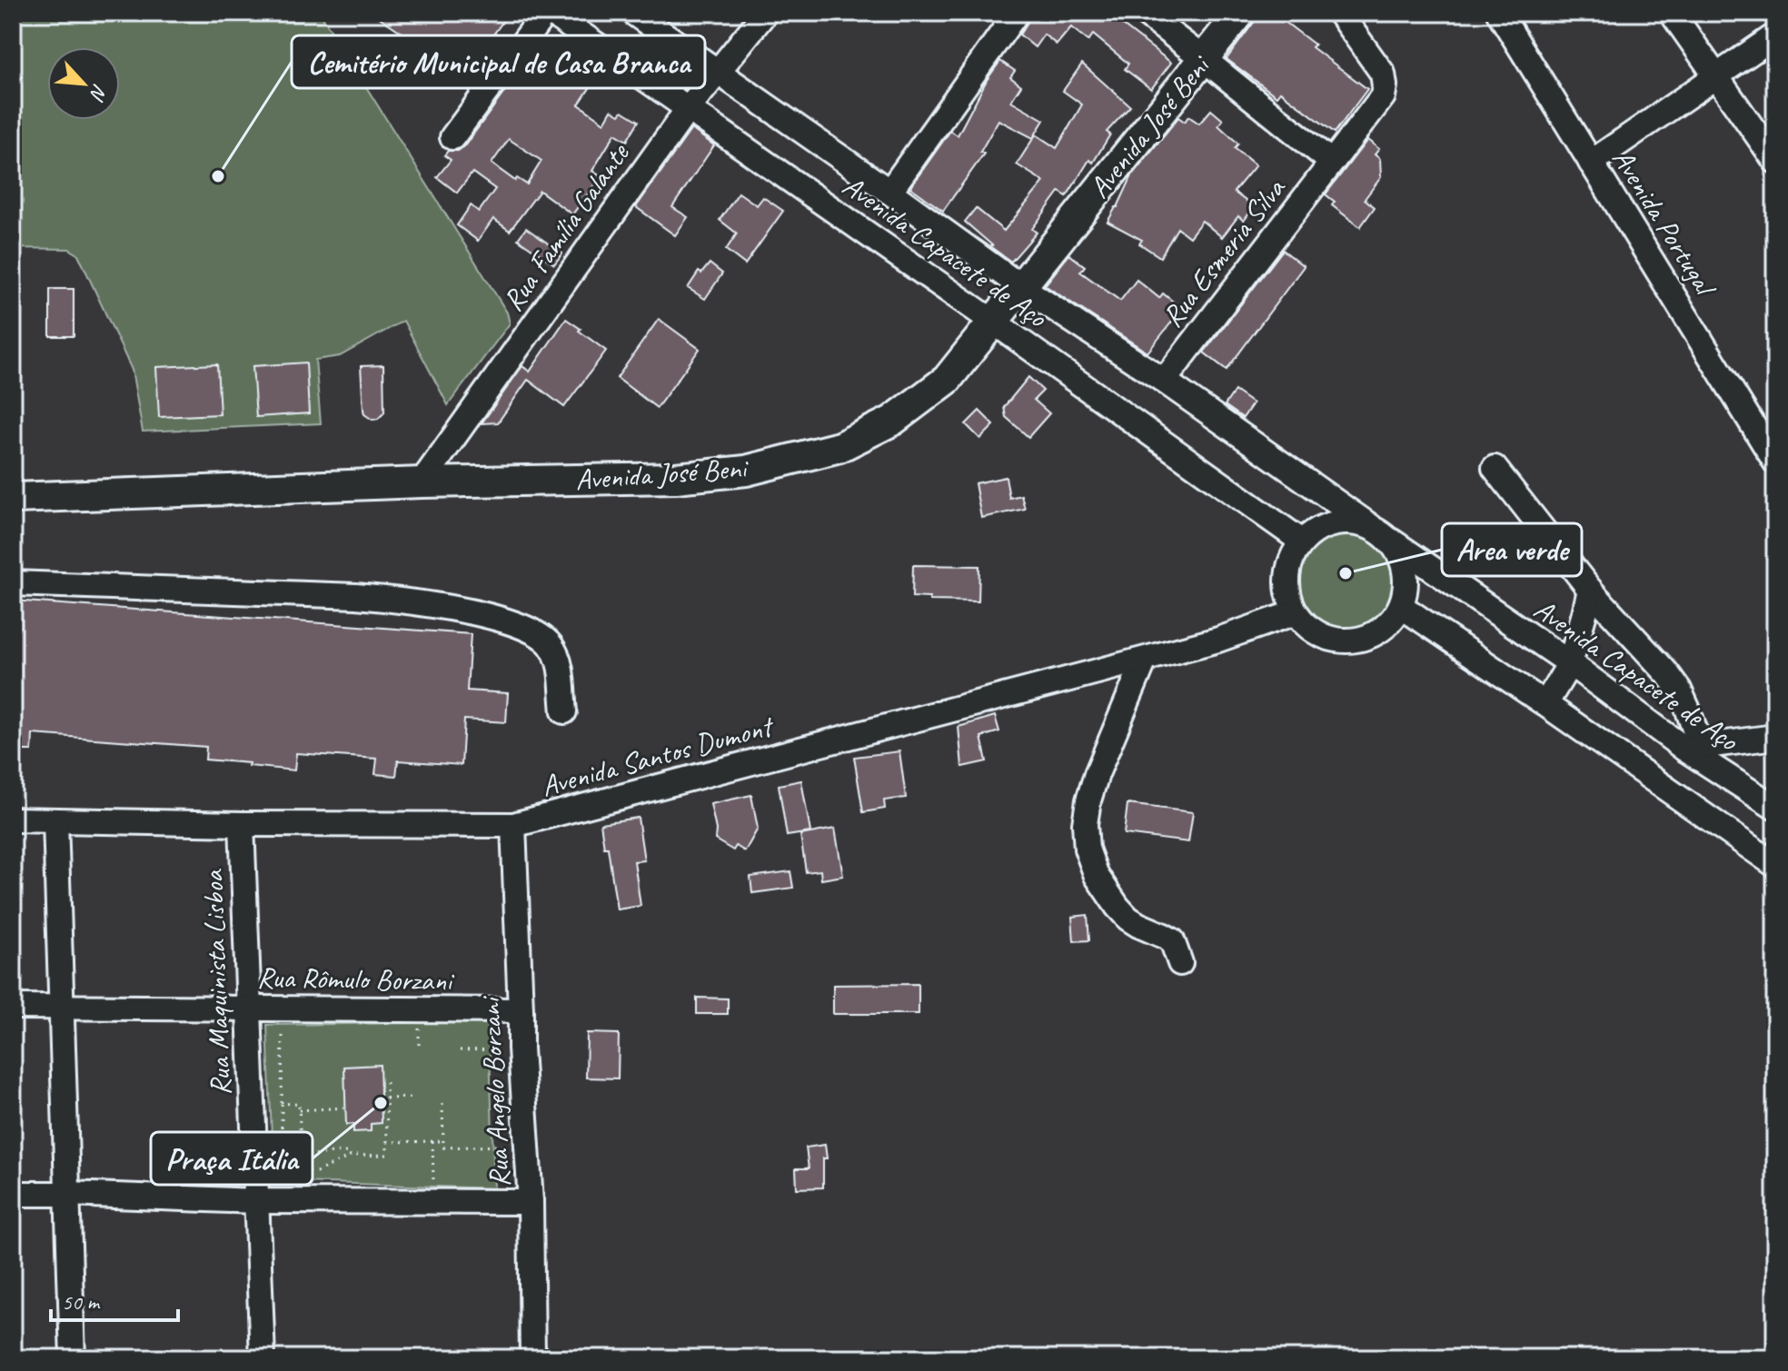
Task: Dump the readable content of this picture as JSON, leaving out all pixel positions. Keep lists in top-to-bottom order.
{
  "streets": {
    "main road": ["Avenida José Beni"],
    "street": [
      "Avenida Portugal",
      "Rua Família Galante",
      "Avenida Capacete de Aço",
      "Rua Esmeria Silva",
      "Avenida Santos Dumont",
      "Rua Rômulo Borzani",
      "Rua Maquinista Lisboa",
      "Rua Angelo Borzani"
    ]
  },
  "crossings": [
    ["Avenida José Beni", "Rua Família Galante"],
    ["Avenida José Beni", "Avenida Capacete de Aço"],
    ["Rua Família Galante", "Avenida Capacete de Aço"],
    ["Avenida Capacete de Aço", "Rua Esmeria Silva"],
    ["Avenida Capacete de Aço", "Avenida Santos Dumont"],
    ["Avenida Santos Dumont", "Rua Maquinista Lisboa"],
    ["Avenida Santos Dumont", "Rua Angelo Borzani"],
    ["Rua Rômulo Borzani", "Rua Maquinista Lisboa"],
    ["Rua Rômulo Borzani", "Rua Angelo Borzani"]
  ],
  "places": ["Cemitério Municipal de Casa Branca", "Area verde", "Praça Itália"],
  "scale_bar": "50 m",
  "north": "bottom right"
}
